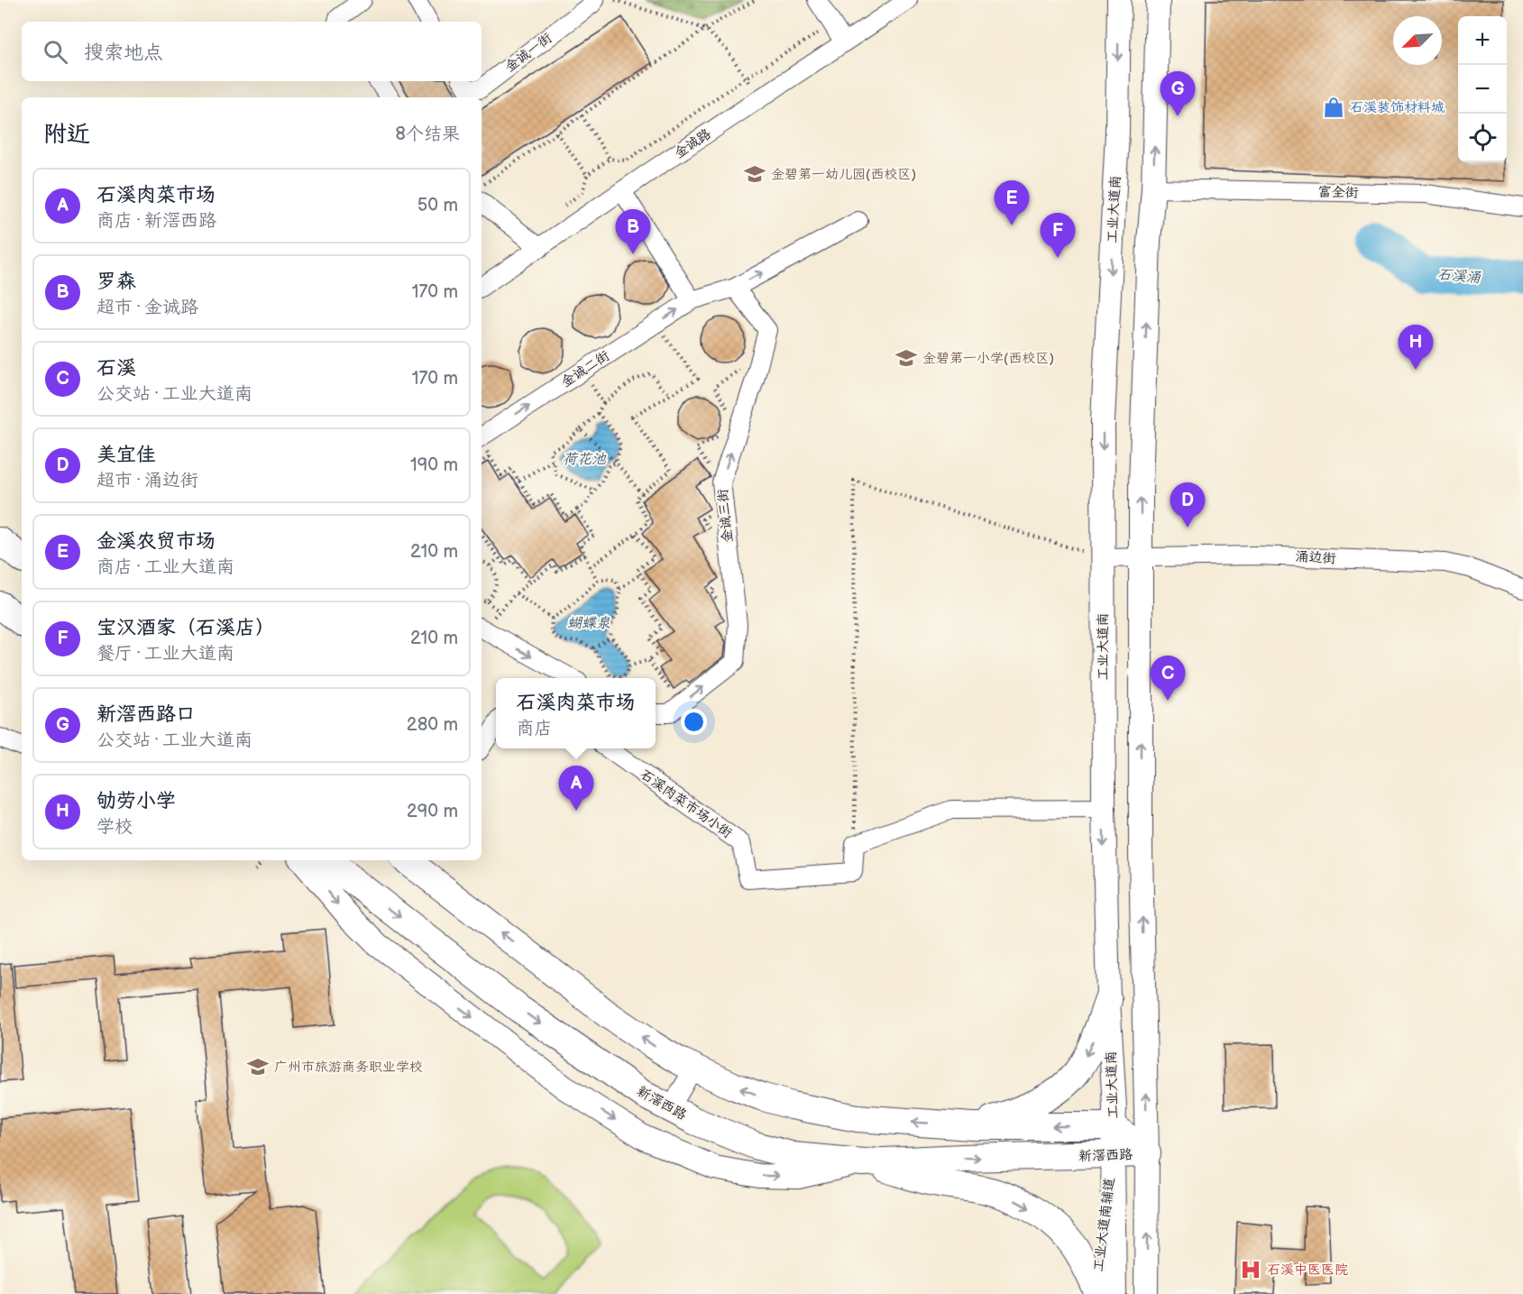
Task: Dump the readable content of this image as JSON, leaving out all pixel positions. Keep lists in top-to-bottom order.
{
  "streets": {
    "highway": ["新滘西路"],
    "main road": ["工业大道南", "工业大道南辅道"],
    "street": [
      "金诚一街",
      "金诚路",
      "富全街",
      "金诚二街",
      "金诚三街",
      "涌边街",
      "石溪肉菜市场小街"
    ]
  },
  "crossings": [
    ["工业大道南", "涌边街"],
    ["工业大道南", "新滘西路"],
    ["工业大道南", "工业大道南辅道"],
    ["新滘西路", "工业大道南辅道"]
  ],
  "one_way": ["金诚二街", "金诚三街"],
  "water": ["石溪涌", "荷花池", "蝴蝶泉"],
  "places": {
    "shop": ["石溪装饰材料城"],
    "school or university": ["金碧第一幼儿园(西校区)", "金碧第一小学(西校区)", "广州市旅游商务职业学校"],
    "hospital": ["石溪中医医院"]
  },
  "north": "bottom left",
  "page": {
    "map_buttons": ["+", "−"],
    "search": "搜索地点",
    "pins": [
      "G",
      "E",
      "B",
      "F",
      "H",
      "D",
      "C",
      "A"
    ],
    "heading": ["附近", "8个结果"],
    "list": [
      {
        "mark": "A",
        "name": "石溪肉菜市场",
        "note": "商店 · 新滘西路",
        "value": "50 m"
      },
      {
        "mark": "B",
        "name": "罗森",
        "note": "超市 · 金诚路",
        "value": "170 m"
      },
      {
        "mark": "C",
        "name": "石溪",
        "note": "公交站 · 工业大道南",
        "value": "170 m"
      },
      {
        "mark": "D",
        "name": "美宜佳",
        "note": "超市 · 涌边街",
        "value": "190 m"
      },
      {
        "mark": "E",
        "name": "金溪农贸市场",
        "note": "商店 · 工业大道南",
        "value": "210 m"
      },
      {
        "mark": "F",
        "name": "宝汉酒家（石溪店）",
        "note": "餐厅 · 工业大道南",
        "value": "210 m"
      },
      {
        "mark": "G",
        "name": "新滘西路口",
        "note": "公交站 · 工业大道南",
        "value": "280 m"
      },
      {
        "mark": "H",
        "name": "劬劳小学",
        "note": "学校",
        "value": "290 m"
      }
    ],
    "popup": ["石溪肉菜市场", "商店"]
  }
}
